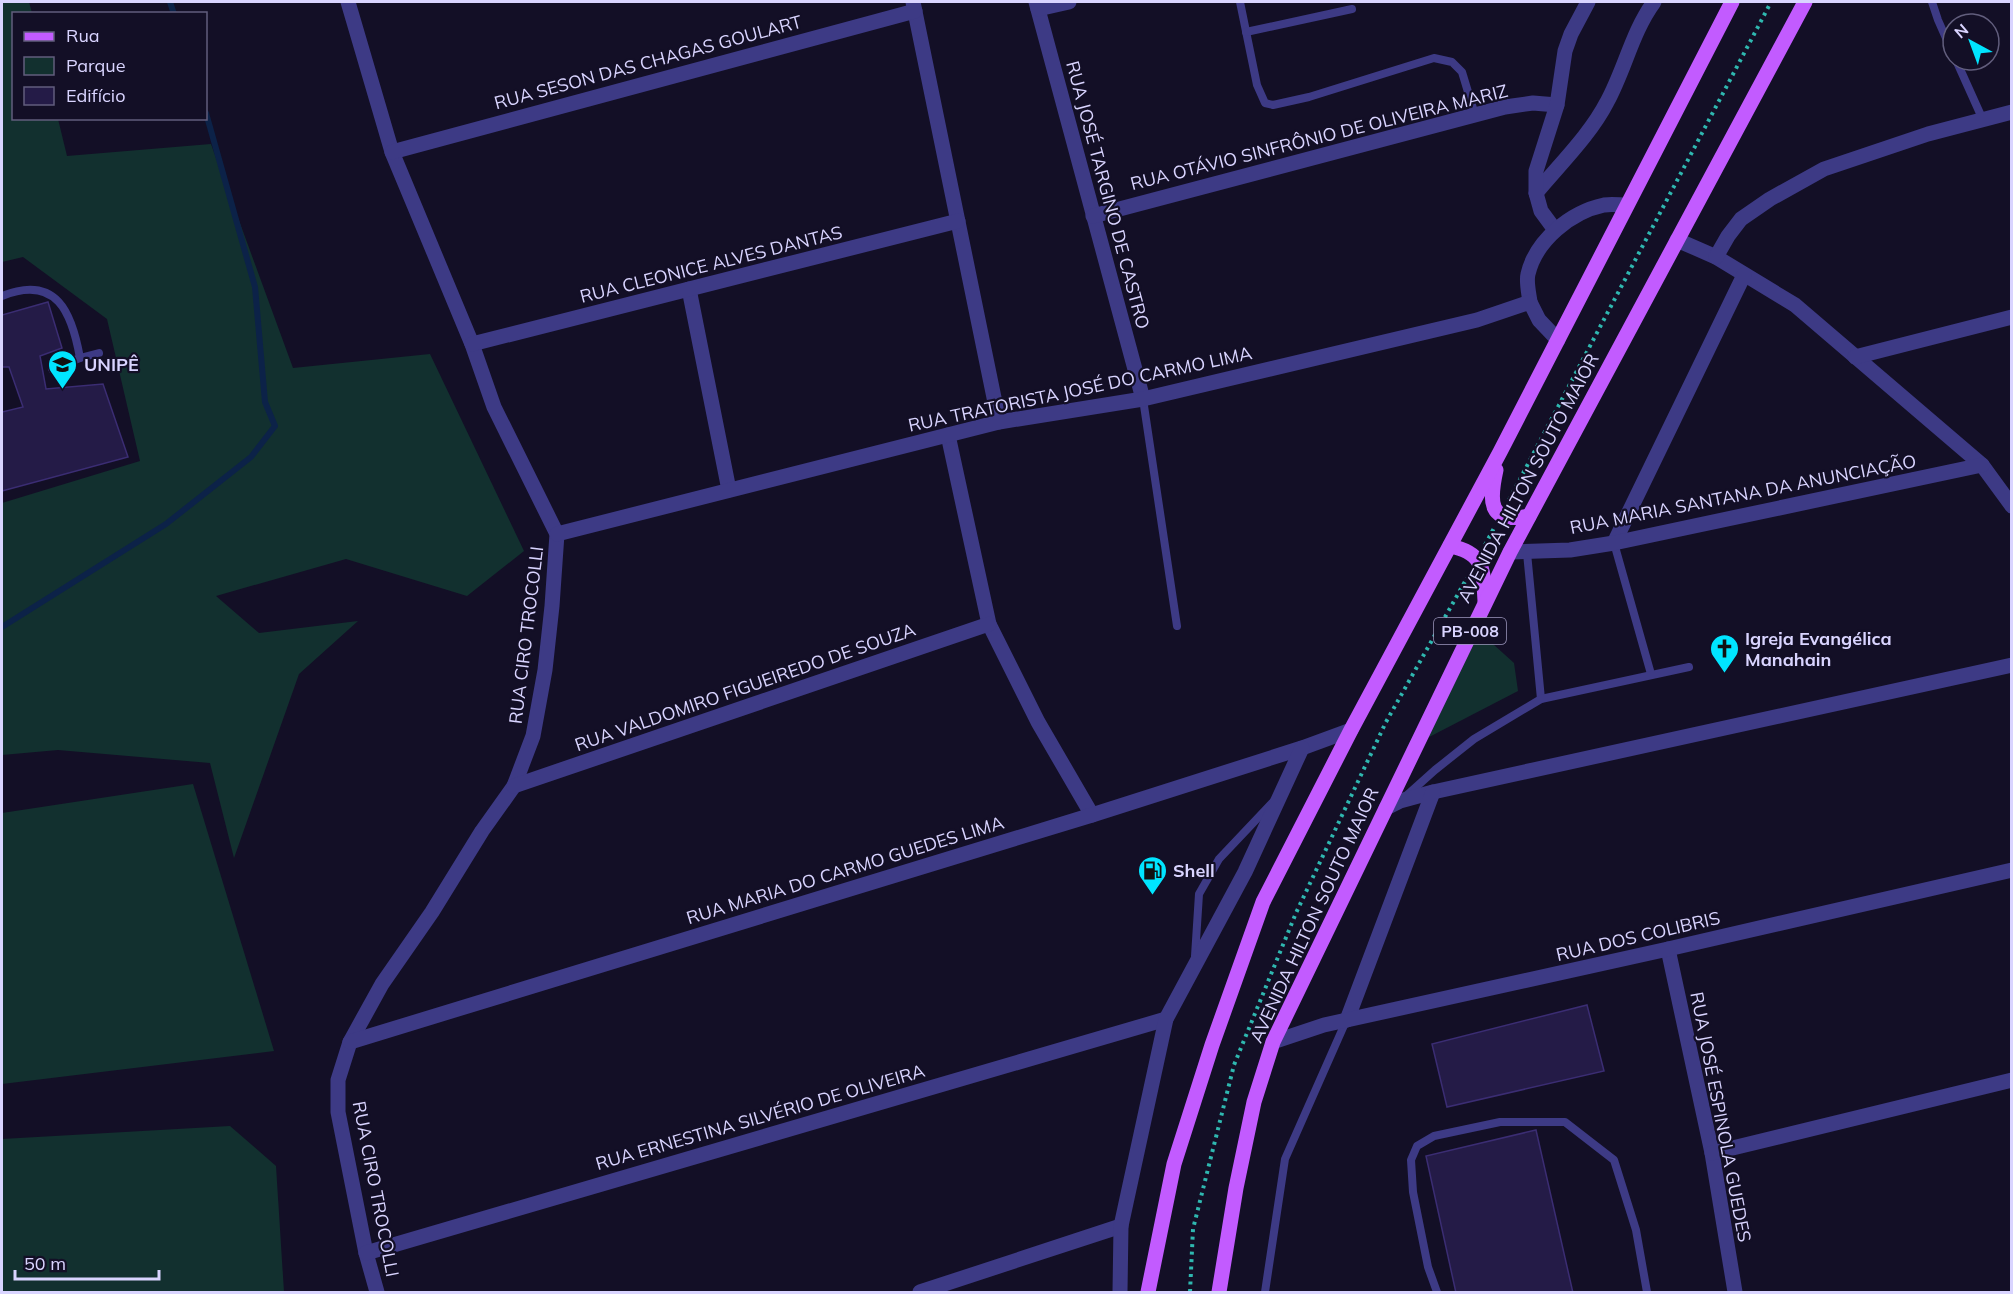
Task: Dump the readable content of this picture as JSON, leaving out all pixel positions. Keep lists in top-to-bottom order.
{
  "streets": {
    "main road": ["AVENIDA HILTON SOUTO MAIOR", "PB-008"],
    "street": [
      "RUA SESON DAS CHAGAS GOULART",
      "RUA OTÁVIO SINFRÔNIO DE OLIVEIRA MARIZ",
      "RUA JOSÉ TARGINO DE CASTRO",
      "RUA CLEONICE ALVES DANTAS",
      "RUA TRATORISTA JOSÉ DO CARMO LIMA",
      "RUA MARIA SANTANA DA ANUNCIAÇÃO",
      "RUA CIRO TROCOLLI",
      "RUA VALDOMIRO FIGUEIREDO DE SOUZA",
      "RUA MARIA DO CARMO GUEDES LIMA",
      "RUA DOS COLIBRIS",
      "RUA ERNESTINA SILVÉRIO DE OLIVEIRA",
      "RUA JOSÉ ESPINOLA GUEDES"
    ]
  },
  "crossings": [
    ["RUA SESON DAS CHAGAS GOULART", "RUA CIRO TROCOLLI"],
    ["RUA OTÁVIO SINFRÔNIO DE OLIVEIRA MARIZ", "RUA JOSÉ TARGINO DE CASTRO"],
    ["RUA JOSÉ TARGINO DE CASTRO", "RUA TRATORISTA JOSÉ DO CARMO LIMA"],
    ["RUA CLEONICE ALVES DANTAS", "RUA CIRO TROCOLLI"],
    ["RUA TRATORISTA JOSÉ DO CARMO LIMA", "RUA CIRO TROCOLLI"],
    ["AVENIDA HILTON SOUTO MAIOR", "RUA MARIA SANTANA DA ANUNCIAÇÃO"],
    ["AVENIDA HILTON SOUTO MAIOR", "RUA MARIA DO CARMO GUEDES LIMA"],
    ["AVENIDA HILTON SOUTO MAIOR", "RUA DOS COLIBRIS"],
    ["RUA CIRO TROCOLLI", "RUA VALDOMIRO FIGUEIREDO DE SOUZA"],
    ["RUA CIRO TROCOLLI", "RUA MARIA DO CARMO GUEDES LIMA"],
    ["RUA CIRO TROCOLLI", "RUA ERNESTINA SILVÉRIO DE OLIVEIRA"],
    ["RUA DOS COLIBRIS", "RUA JOSÉ ESPINOLA GUEDES"]
  ],
  "places": {
    "school or university": ["UNIPÊ"],
    "church": ["Igreja Evangélica Manahain"],
    "fuel station": ["Shell"]
  },
  "legend": ["Rua", "Parque", "Edifício"],
  "scale_bar": "50 m",
  "north": "top left"
}
